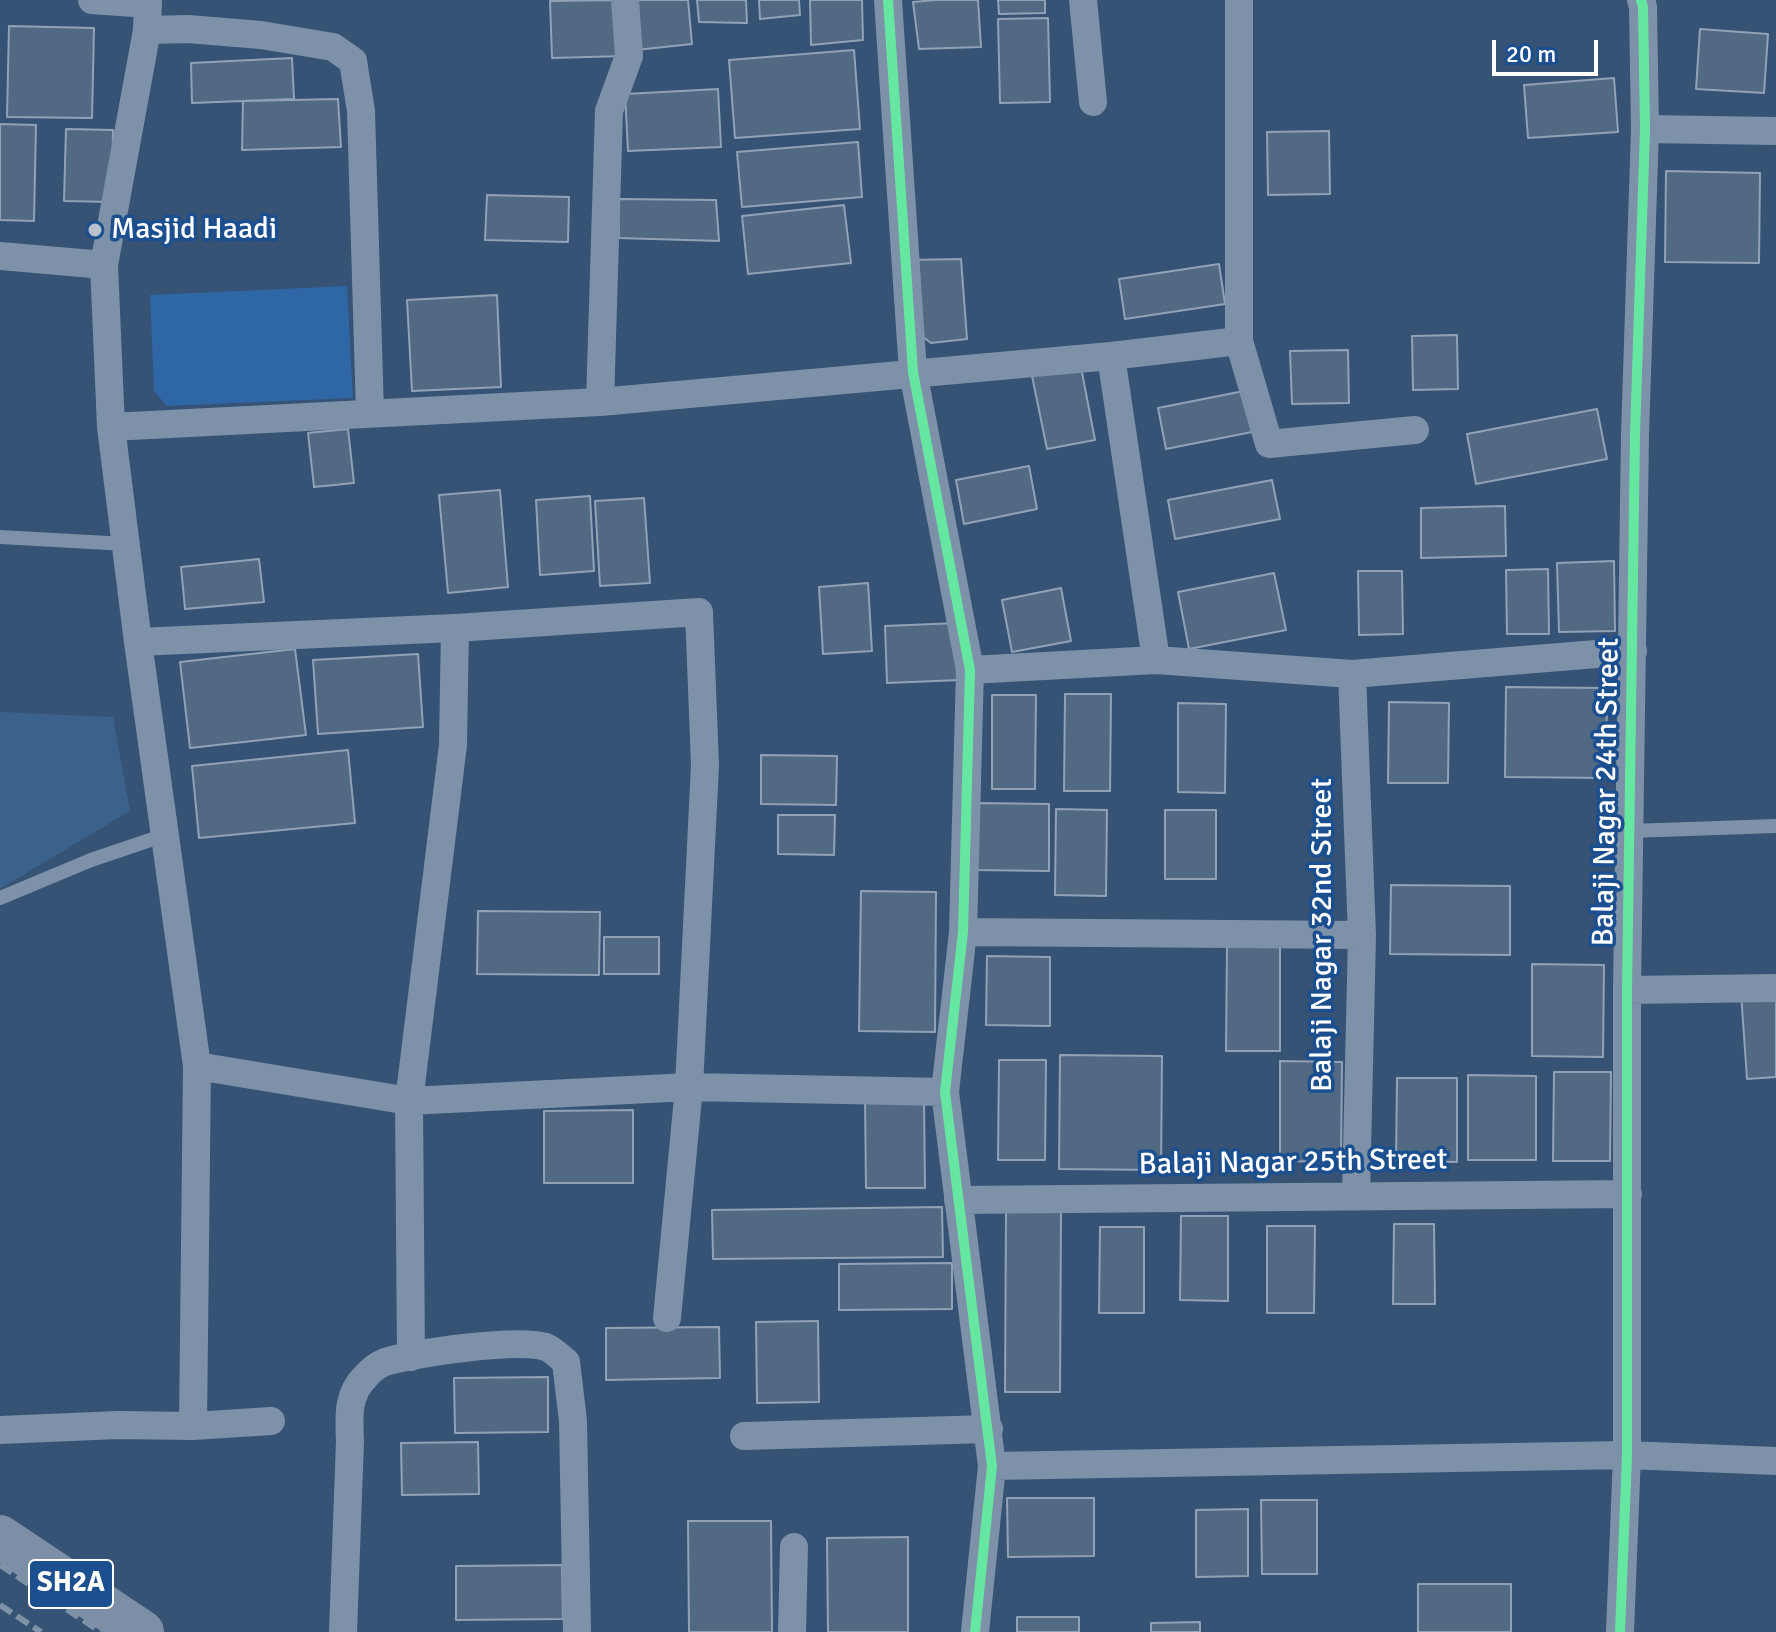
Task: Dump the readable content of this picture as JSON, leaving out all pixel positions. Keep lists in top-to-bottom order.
{
  "streets": {
    "main road": ["SH2A"],
    "street": ["Balaji Nagar 24th Street", "Balaji Nagar 32nd Street", "Balaji Nagar 25th Street"]
  },
  "crossings": [
    ["Balaji Nagar 24th Street", "Balaji Nagar 25th Street"],
    ["Balaji Nagar 32nd Street", "Balaji Nagar 25th Street"]
  ],
  "places": ["Masjid Haadi"],
  "scale_bar": "20 m"
}
